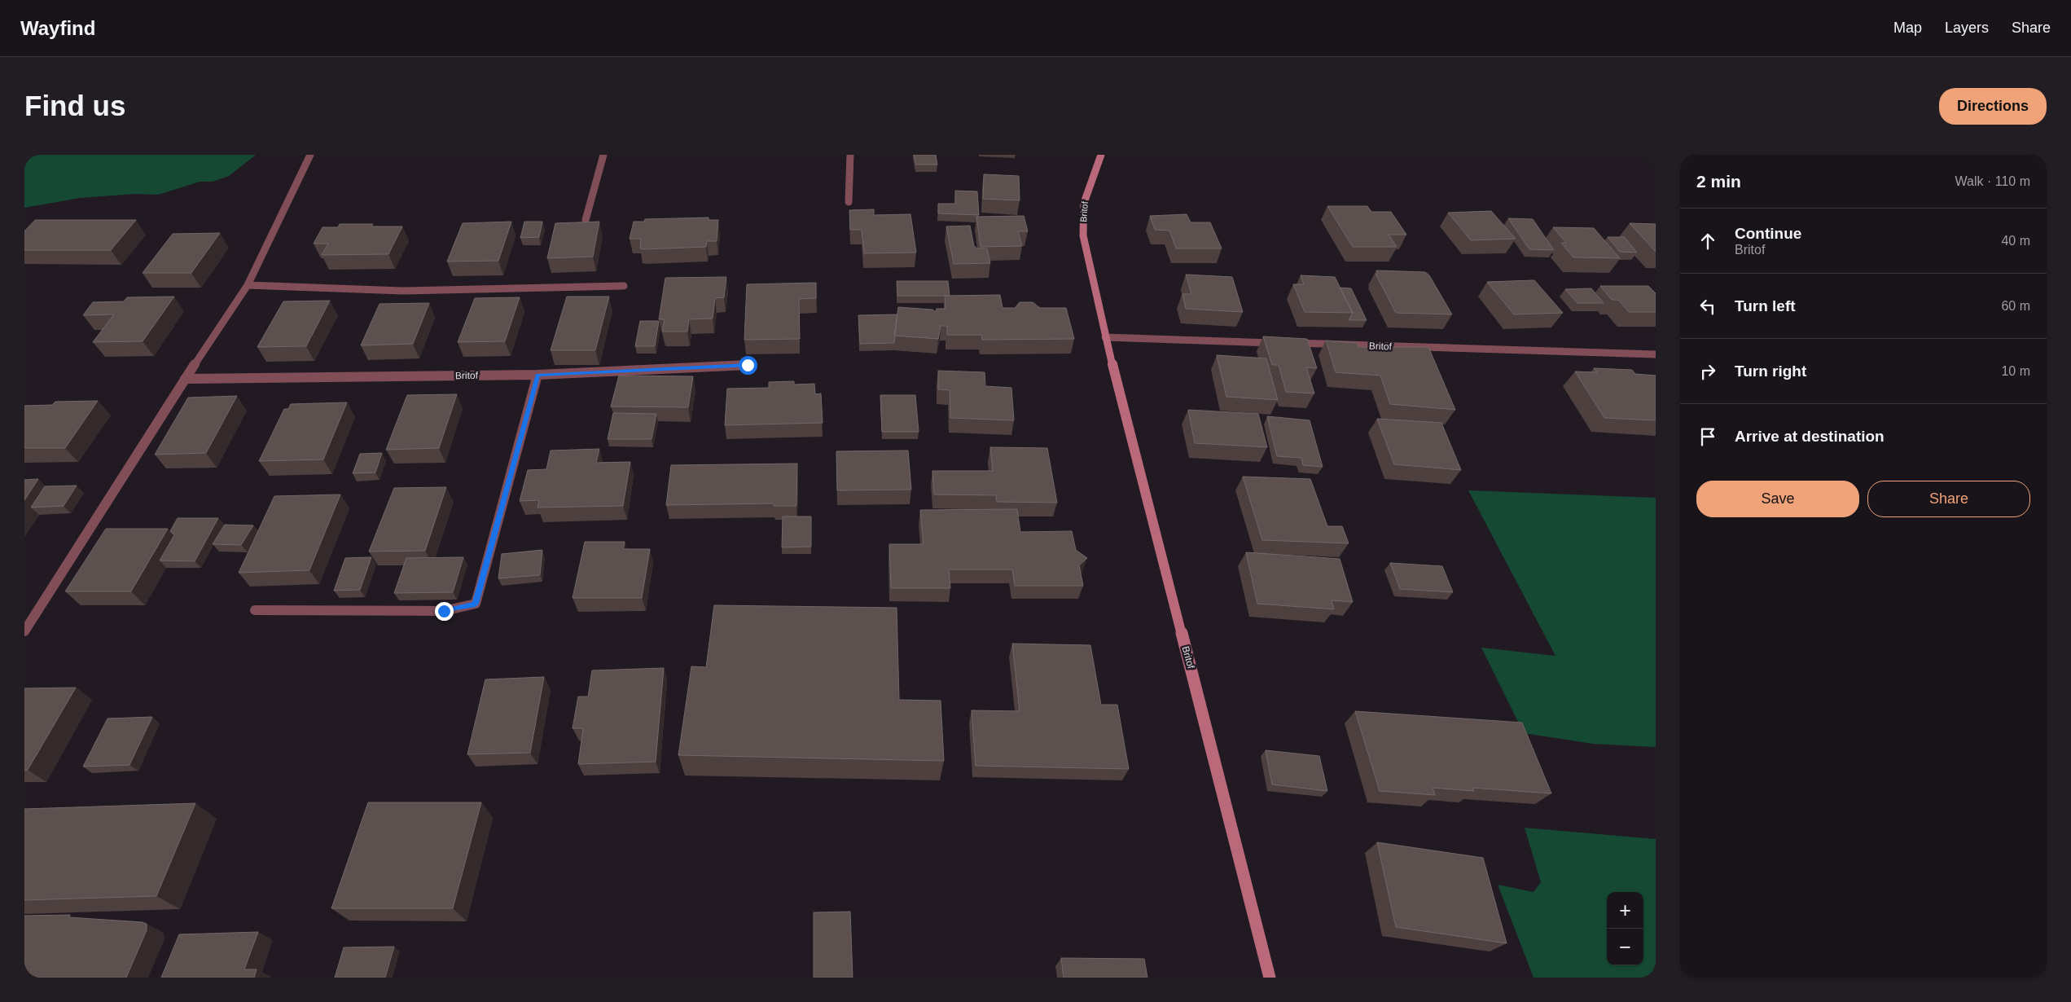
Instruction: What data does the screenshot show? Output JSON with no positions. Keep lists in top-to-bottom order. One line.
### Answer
{"streets":{"street":["Britof"]},"page":{"header":"Wayfind","nav":["Map","Layers","Share"],"buttons":["Directions",["Save","Share"]],"title":"Find us","heading":["2 min","Walk · 110 m"],"list":[["Continue","Britof","40 m"],["Turn left","60 m"],["Turn right","10 m"],"Arrive at destination"],"map_buttons":["+","−"]}}
